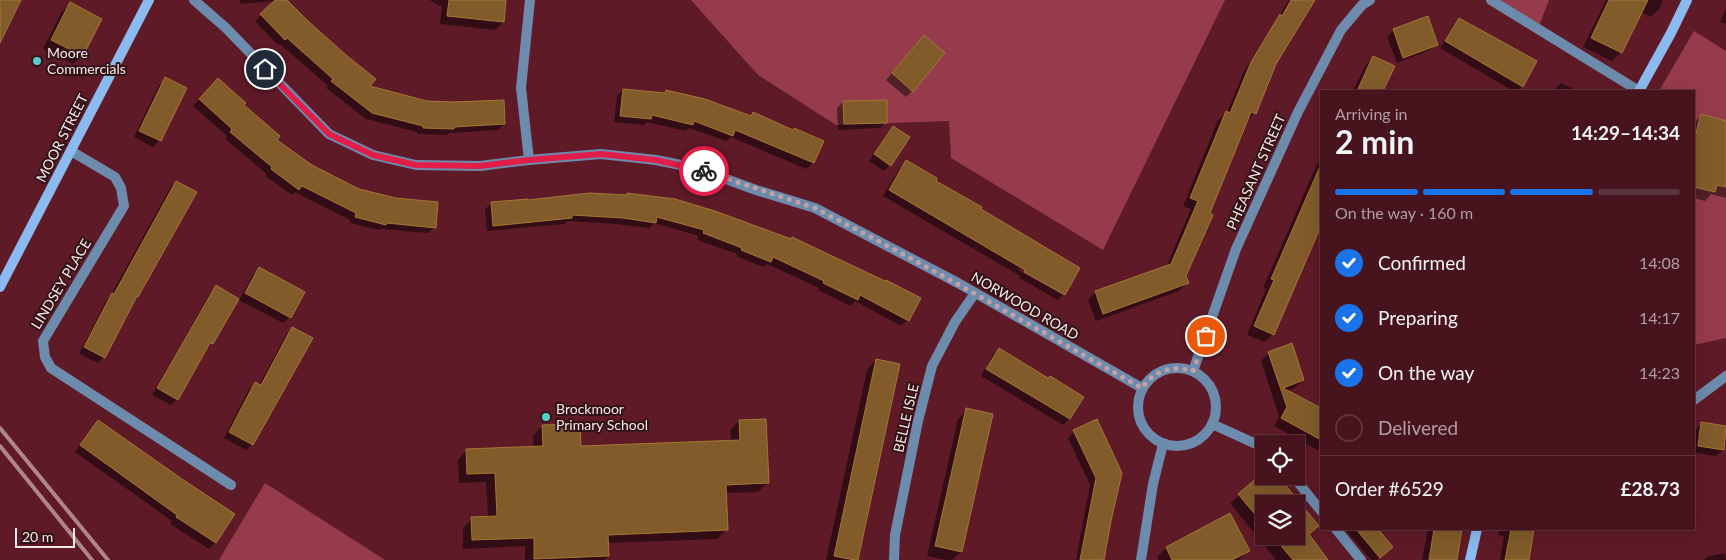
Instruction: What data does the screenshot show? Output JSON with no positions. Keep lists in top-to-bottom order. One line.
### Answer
{"streets":{"street":["MOOR STREET","PHEASANT STREET","LINDSEY PLACE","NORWOOD ROAD","BELLE ISLE"]},"crossings":[["MOOR STREET","LINDSEY PLACE"],["PHEASANT STREET","NORWOOD ROAD"],["NORWOOD ROAD","BELLE ISLE"]],"places":["Moore Commercials","Brockmoor Primary School"],"scale_bar":"20 m","page":{"heading":["2 min","Arriving in","14:29–14:34"],"panel":["Order #6529","£28.73"],"bar":"On the way · 160 m","list":[["Confirmed","14:08"],["Preparing","14:17"],["On the way","14:23"],"Delivered"],"scale":"20 m"}}
